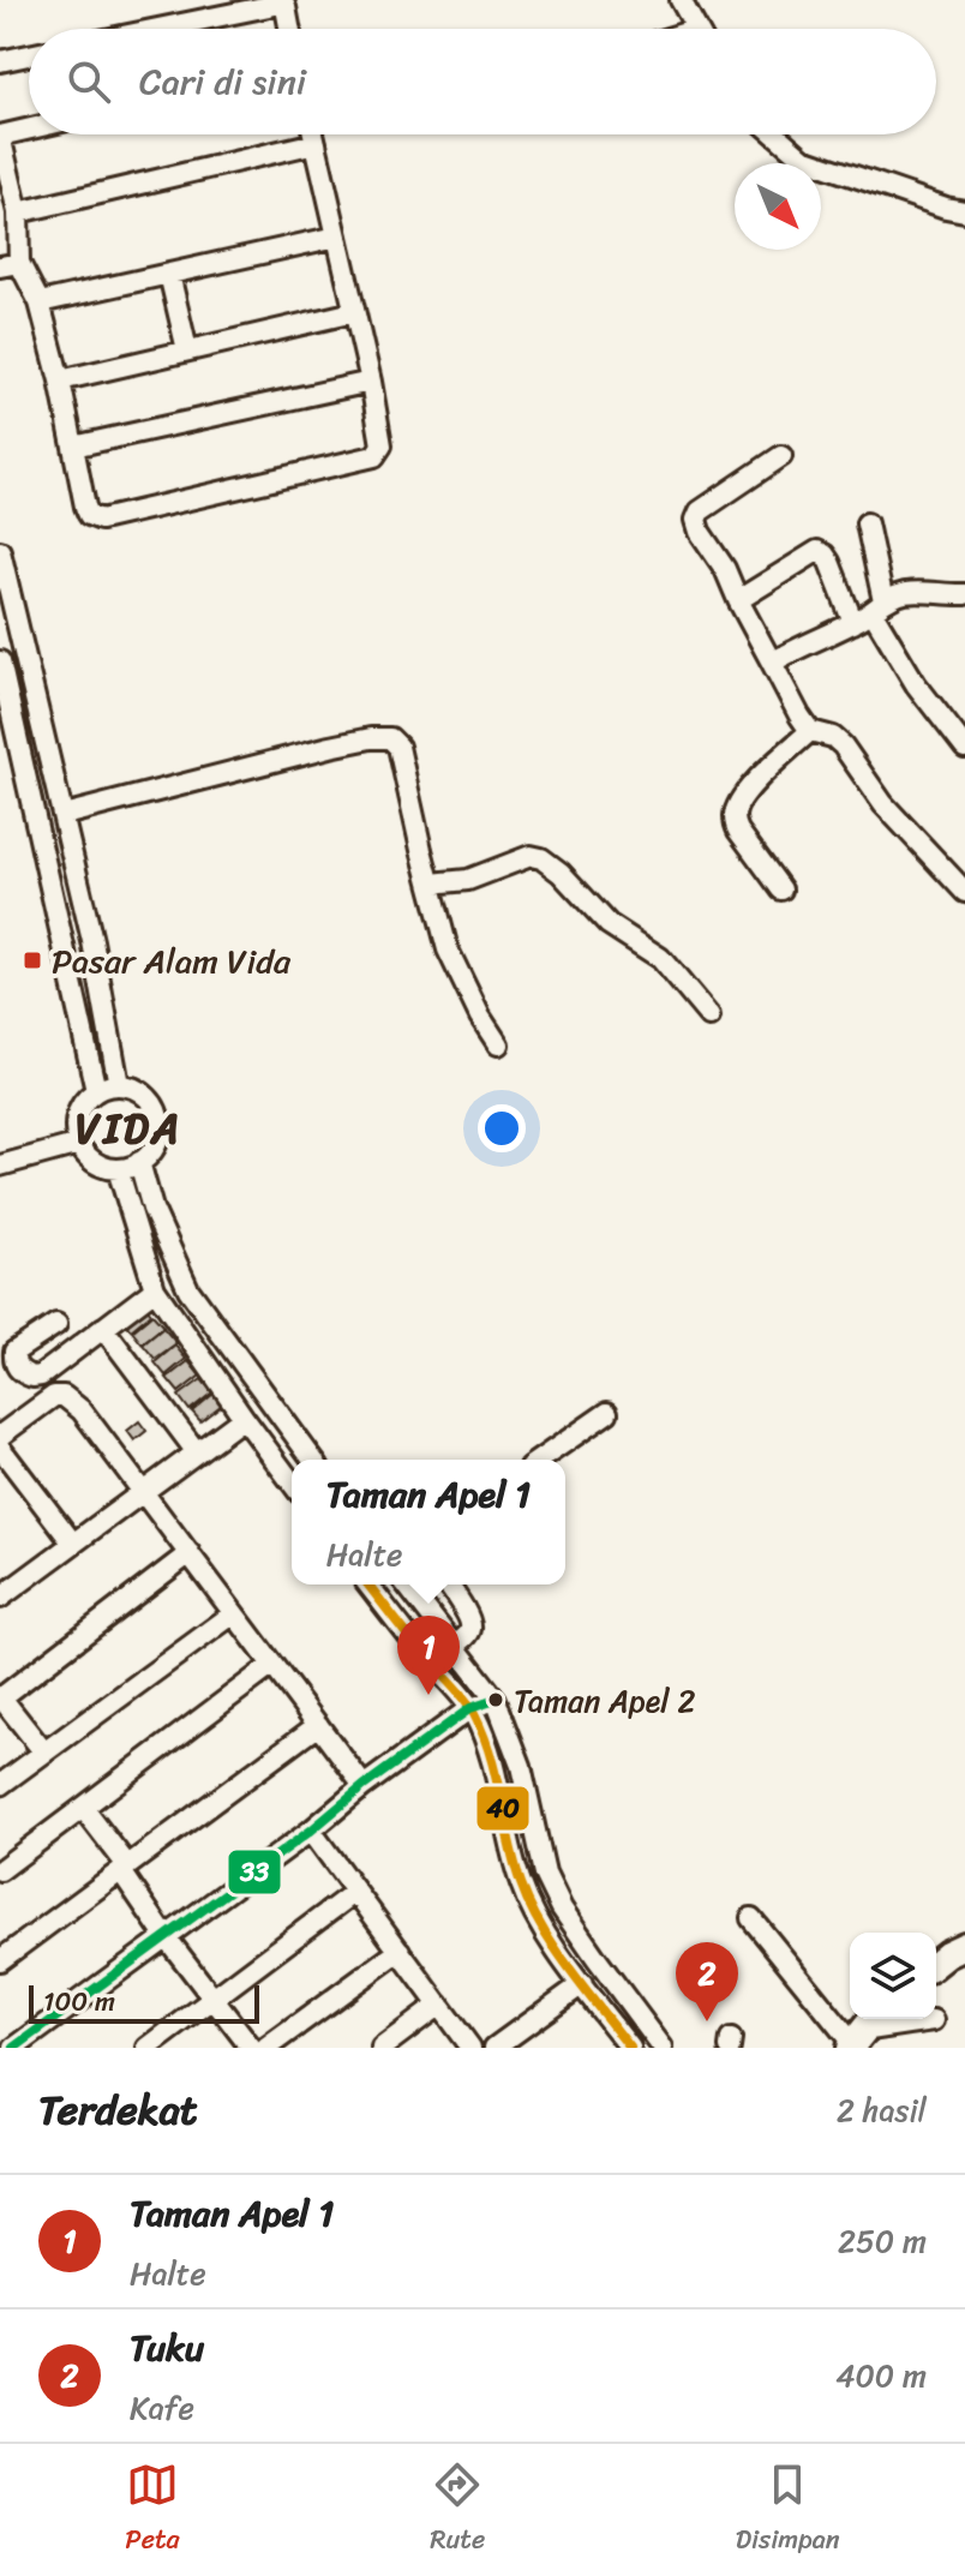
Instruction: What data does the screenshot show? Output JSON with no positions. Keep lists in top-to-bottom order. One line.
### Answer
{"districts":["VIDA"],"places":{"transit":["Pasar Alam Vida"],"other":["Taman Apel 2"]},"lines":["transit line 40","transit line 33"],"scale_bar":"100 m","north":"bottom right","page":{"search":"Cari di sini","popup":["Taman Apel 1","Halte"],"pins":["1","2"],"scale":"100 m","heading":["Terdekat","2 hasil"],"list":[{"mark":"1","name":"Taman Apel 1","note":"Halte","value":"250 m"},{"mark":"2","name":"Tuku","note":"Kafe","value":"400 m"}],"nav":["Peta","Rute","Disimpan"]}}
